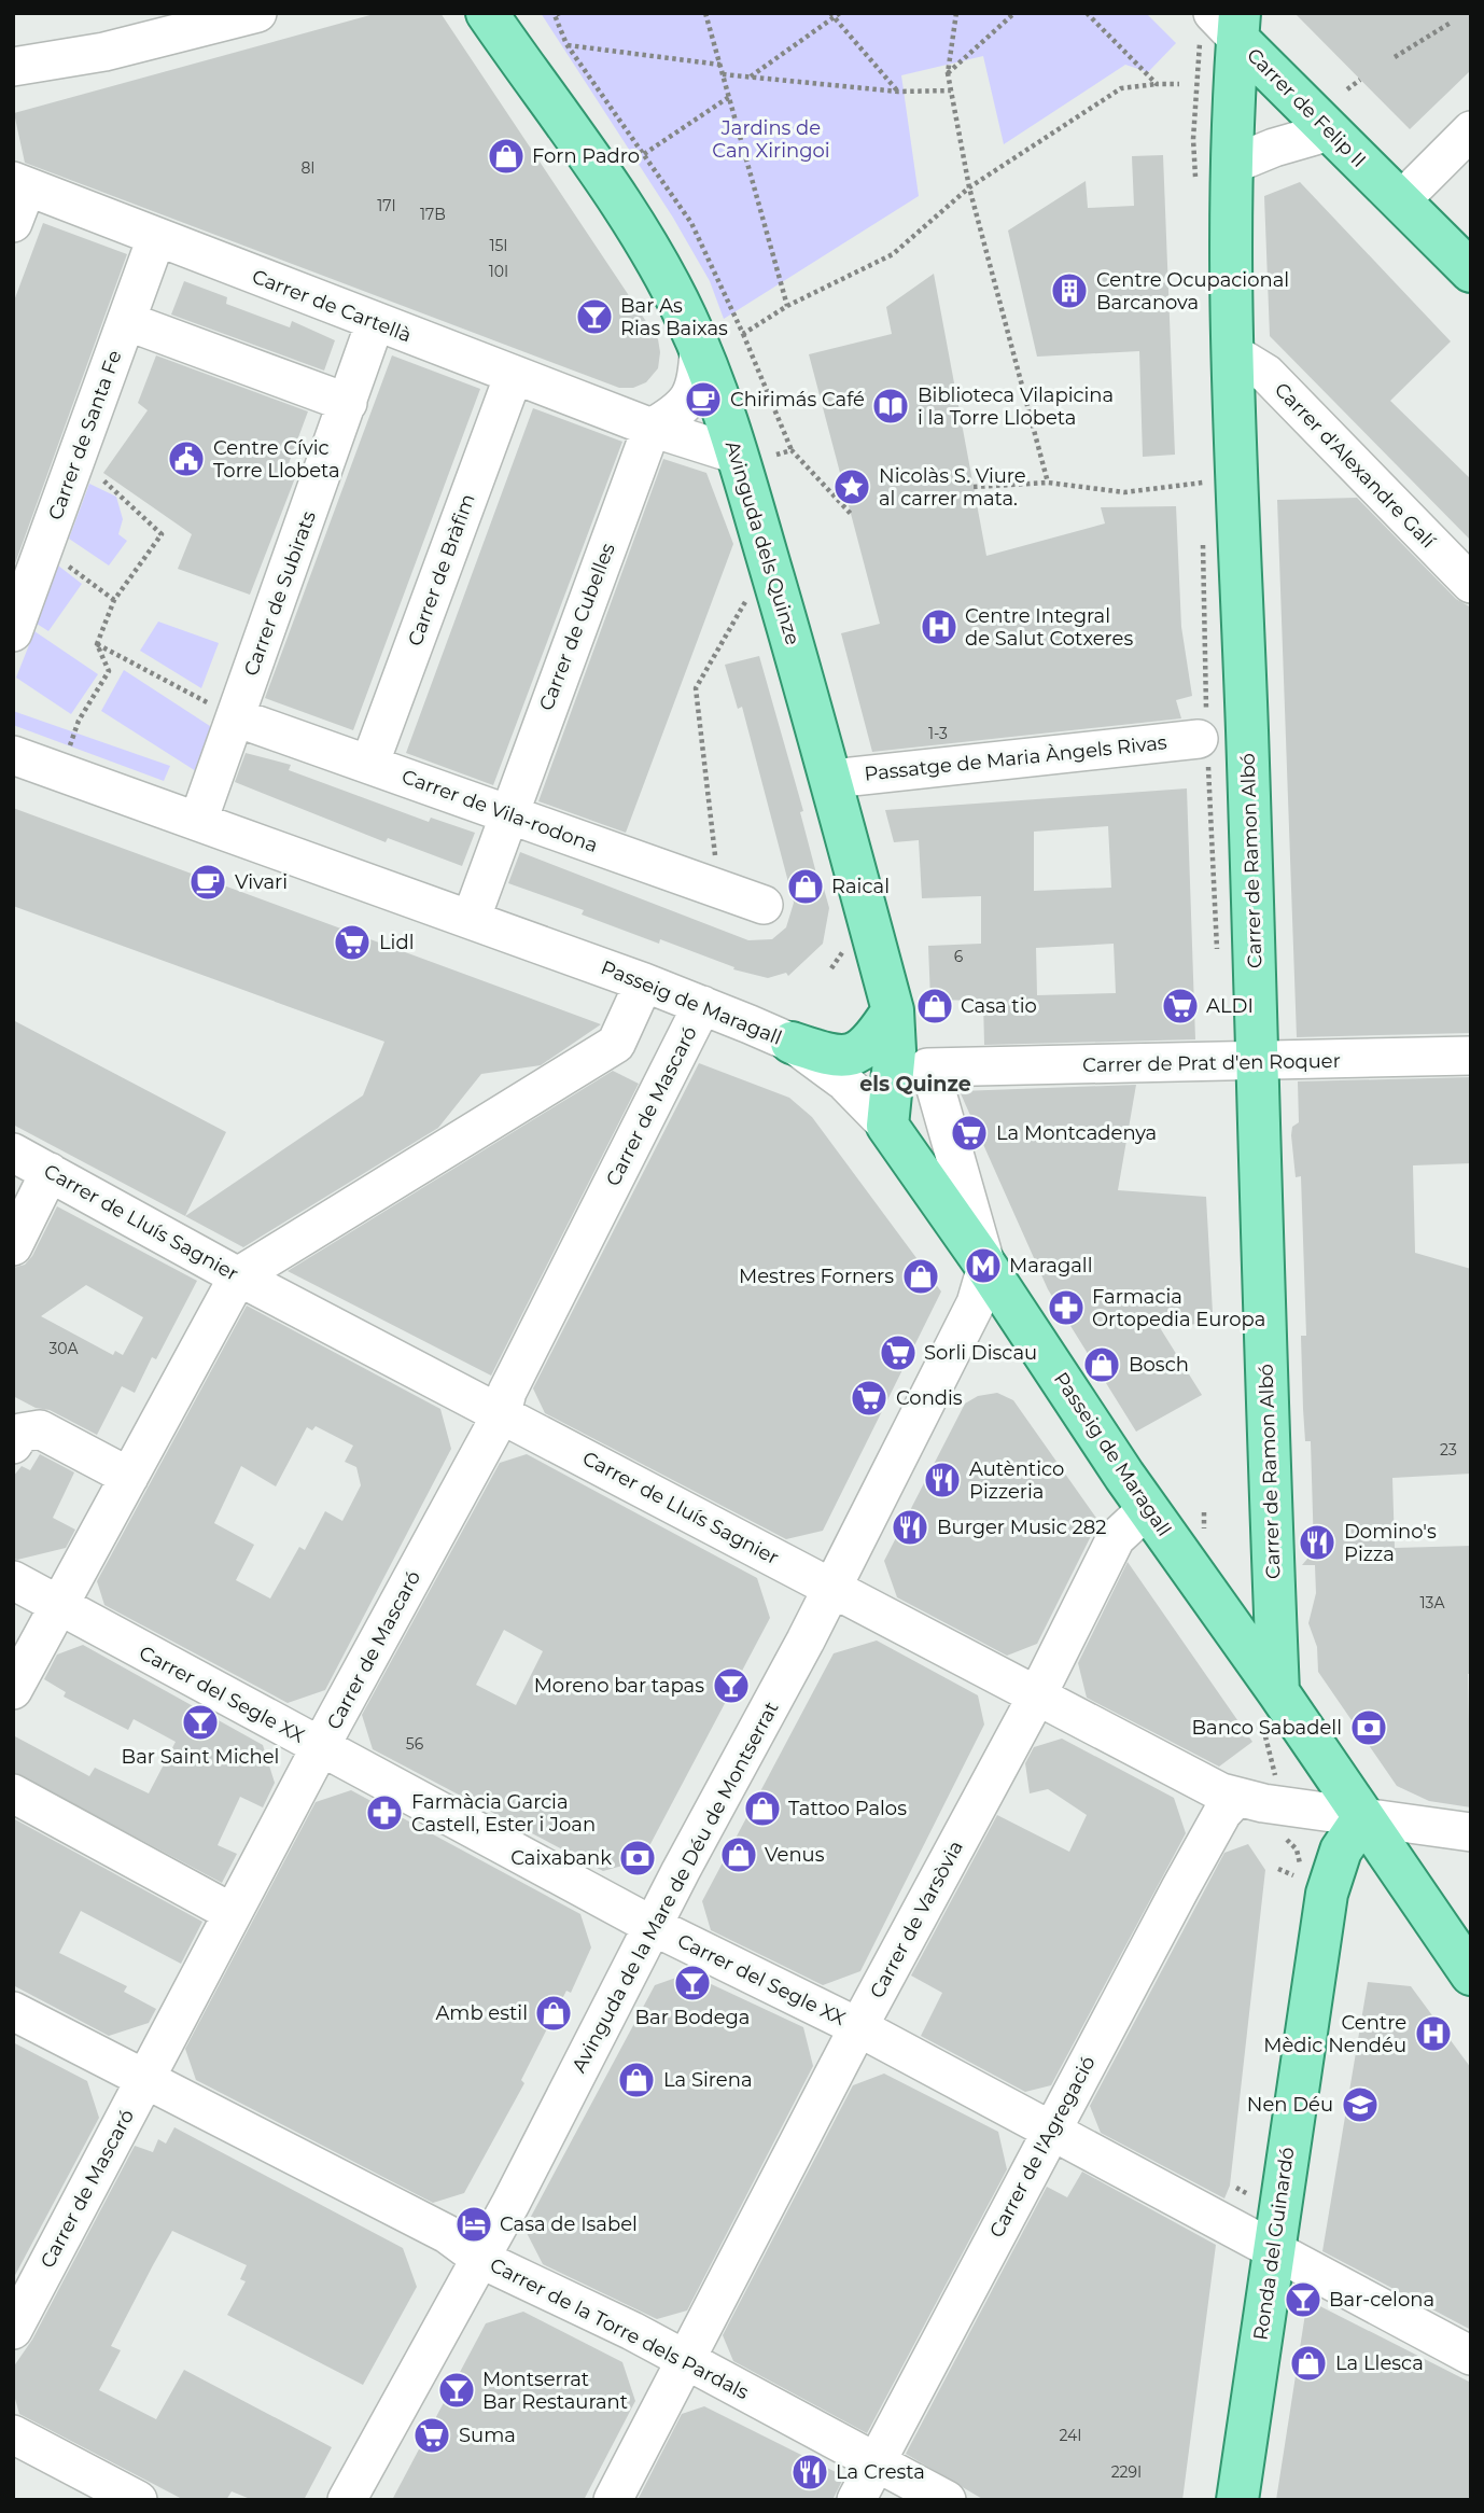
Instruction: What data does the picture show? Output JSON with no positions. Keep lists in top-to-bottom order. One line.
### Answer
{"streets":{"main road":["Carrer de Felip II","Avinguda dels Quinze","Carrer de Ramon Albó","Passeig de Maragall","Ronda del Guinardó"],"street":["Carrer de Cartellà","Carrer de Santa Fe","Carrer d'Alexandre Galí","Carrer de Bràfim","Carrer de Subirats","Carrer de Cubelles","Passatge de Maria Àngels Rivas","Carrer de Vila-rodona","Carrer de Prat d'en Roquer","Carrer de Mascaró","Carrer de Lluís Sagnier","Carrer del Segle XX","Avinguda de la Mare de Déu de Montserrat","Carrer de Varsòvia","Carrer de l'Agregació","Carrer de la Torre dels Pardals"]},"crossings":[["Carrer de Felip II","Carrer de Ramon Albó"],["Carrer de Cartellà","Carrer de Santa Fe"],["Carrer de Cartellà","Avinguda dels Quinze"],["Carrer de Cartellà","Carrer de Bràfim"],["Carrer de Cartellà","Carrer de Subirats"],["Carrer de Cartellà","Carrer de Cubelles"],["Carrer d'Alexandre Galí","Carrer de Ramon Albó"],["Avinguda dels Quinze","Passatge de Maria Àngels Rivas"],["Avinguda dels Quinze","Passeig de Maragall"],["Avinguda dels Quinze","Carrer de Prat d'en Roquer"],["Carrer de Bràfim","Carrer de Vila-rodona"],["Carrer de Subirats","Carrer de Vila-rodona"],["Carrer de Subirats","Passeig de Maragall"],["Carrer de Cubelles","Carrer de Vila-rodona"],["Carrer de Cubelles","Passeig de Maragall"],["Carrer de Ramon Albó","Passeig de Maragall"],["Carrer de Ramon Albó","Carrer de Prat d'en Roquer"],["Passeig de Maragall","Carrer de Mascaró"],["Passeig de Maragall","Carrer de Lluís Sagnier"],["Passeig de Maragall","Avinguda de la Mare de Déu de Montserrat"],["Passeig de Maragall","Carrer de Varsòvia"],["Passeig de Maragall","Ronda del Guinardó"],["Carrer de Mascaró","Carrer de Lluís Sagnier"],["Carrer de Mascaró","Carrer del Segle XX"],["Carrer de Mascaró","Carrer de la Torre dels Pardals"],["Carrer de Lluís Sagnier","Avinguda de la Mare de Déu de Montserrat"],["Carrer de Lluís Sagnier","Carrer de Varsòvia"],["Carrer de Lluís Sagnier","Carrer de l'Agregació"],["Carrer de Lluís Sagnier","Ronda del Guinardó"],["Carrer del Segle XX","Avinguda de la Mare de Déu de Montserrat"],["Carrer del Segle XX","Carrer de Varsòvia"],["Carrer del Segle XX","Carrer de l'Agregació"],["Carrer del Segle XX","Ronda del Guinardó"],["Avinguda de la Mare de Déu de Montserrat","Carrer de la Torre dels Pardals"],["Carrer de Varsòvia","Carrer de la Torre dels Pardals"],["Carrer de l'Agregació","Carrer de la Torre dels Pardals"]],"districts":["els Quinze"],"parks":["Jardins de Can Xiringoi"],"places":{"shop":["Forn Padro","Raical","Casa tio","Mestres Forners","Bosch","Tattoo Palos","Venus","Amb estil","La Sirena","La Llesca"],"building":["Centre Ocupacional Barcanova"],"bar":["Bar As Rias Baixas","Moreno bar tapas","Bar Saint Michel","Bar Bodega","Bar-celona","Montserrat Bar Restaurant"],"cafe":["Chirimás Café","Vivari"],"library":["Biblioteca Vilapicina i la Torre Llobeta"],"public building":["Centre Cívic Torre Llobeta"],"place":["Nicolàs S. Viure al carrer mata."],"hospital":["Centre Integral de Salut Cotxeres","Centre Mèdic Nendéu"],"supermarket":["Lidl","ALDI","La Montcadenya","Sorli Discau","Condis","Suma"],"metro station":["Maragall"],"pharmacy":["Farmacia Ortopedia Europa","Farmàcia Garcia Castell, Ester i Joan"],"restaurant":["Autèntico Pizzeria","Burger Music 282","Domino's Pizza","La Cresta"],"bank":["Banco Sabadell","Caixabank"],"school or university":["Nen Déu"],"hotel":["Casa de Isabel"]},"house_numbers":["8I","17I","17B","15I","10I","1-3","6","30A","23","13A","56","24I","229I"]}
